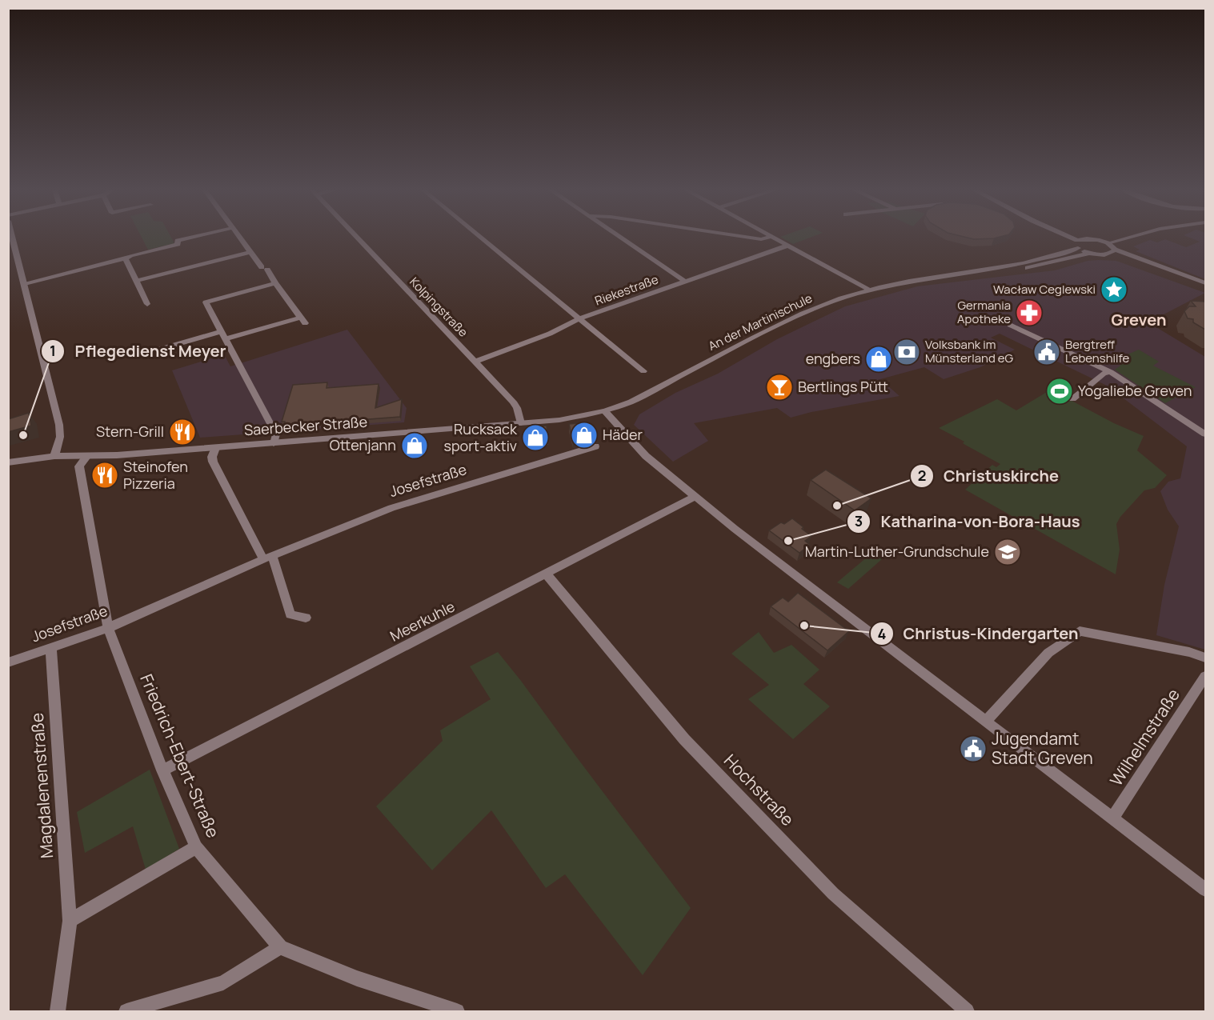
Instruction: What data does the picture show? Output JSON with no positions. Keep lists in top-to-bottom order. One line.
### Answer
{"streets":{"street":["Riekestraße","Kolpingstraße","An der Martinischule","Saerbecker Straße","Josefstraße","Meerkuhle","Wilhelmstraße","Friedrich-Ebert-Straße","Magdalenenstraße","Hochstraße"]},"crossings":[["Riekestraße","Kolpingstraße"],["Kolpingstraße","Saerbecker Straße"],["An der Martinischule","Saerbecker Straße"],["Saerbecker Straße","Friedrich-Ebert-Straße"],["Josefstraße","Friedrich-Ebert-Straße"],["Josefstraße","Magdalenenstraße"],["Meerkuhle","Friedrich-Ebert-Straße"],["Meerkuhle","Hochstraße"]],"districts":["Greven"],"places":{"place":["Wacław Ceglewski"],"pharmacy":["Germania Apotheke"],"bank":["Volksbank im Münsterland eG"],"public building":["Bergtreff Lebenshilfe","Jugendamt Stadt Greven"],"shop":["engbers","Häder","Rucksack sport-aktiv","Ottenjann"],"bar":["Bertlings Pütt"],"sports":["Yogaliebe Greven"],"restaurant":["Stern-Grill","Steinofen Pizzeria"],"other":["Pflegedienst Meyer","Christuskirche","Katharina-von-Bora-Haus","Christus-Kindergarten"],"school or university":["Martin-Luther-Grundschule"]}}
